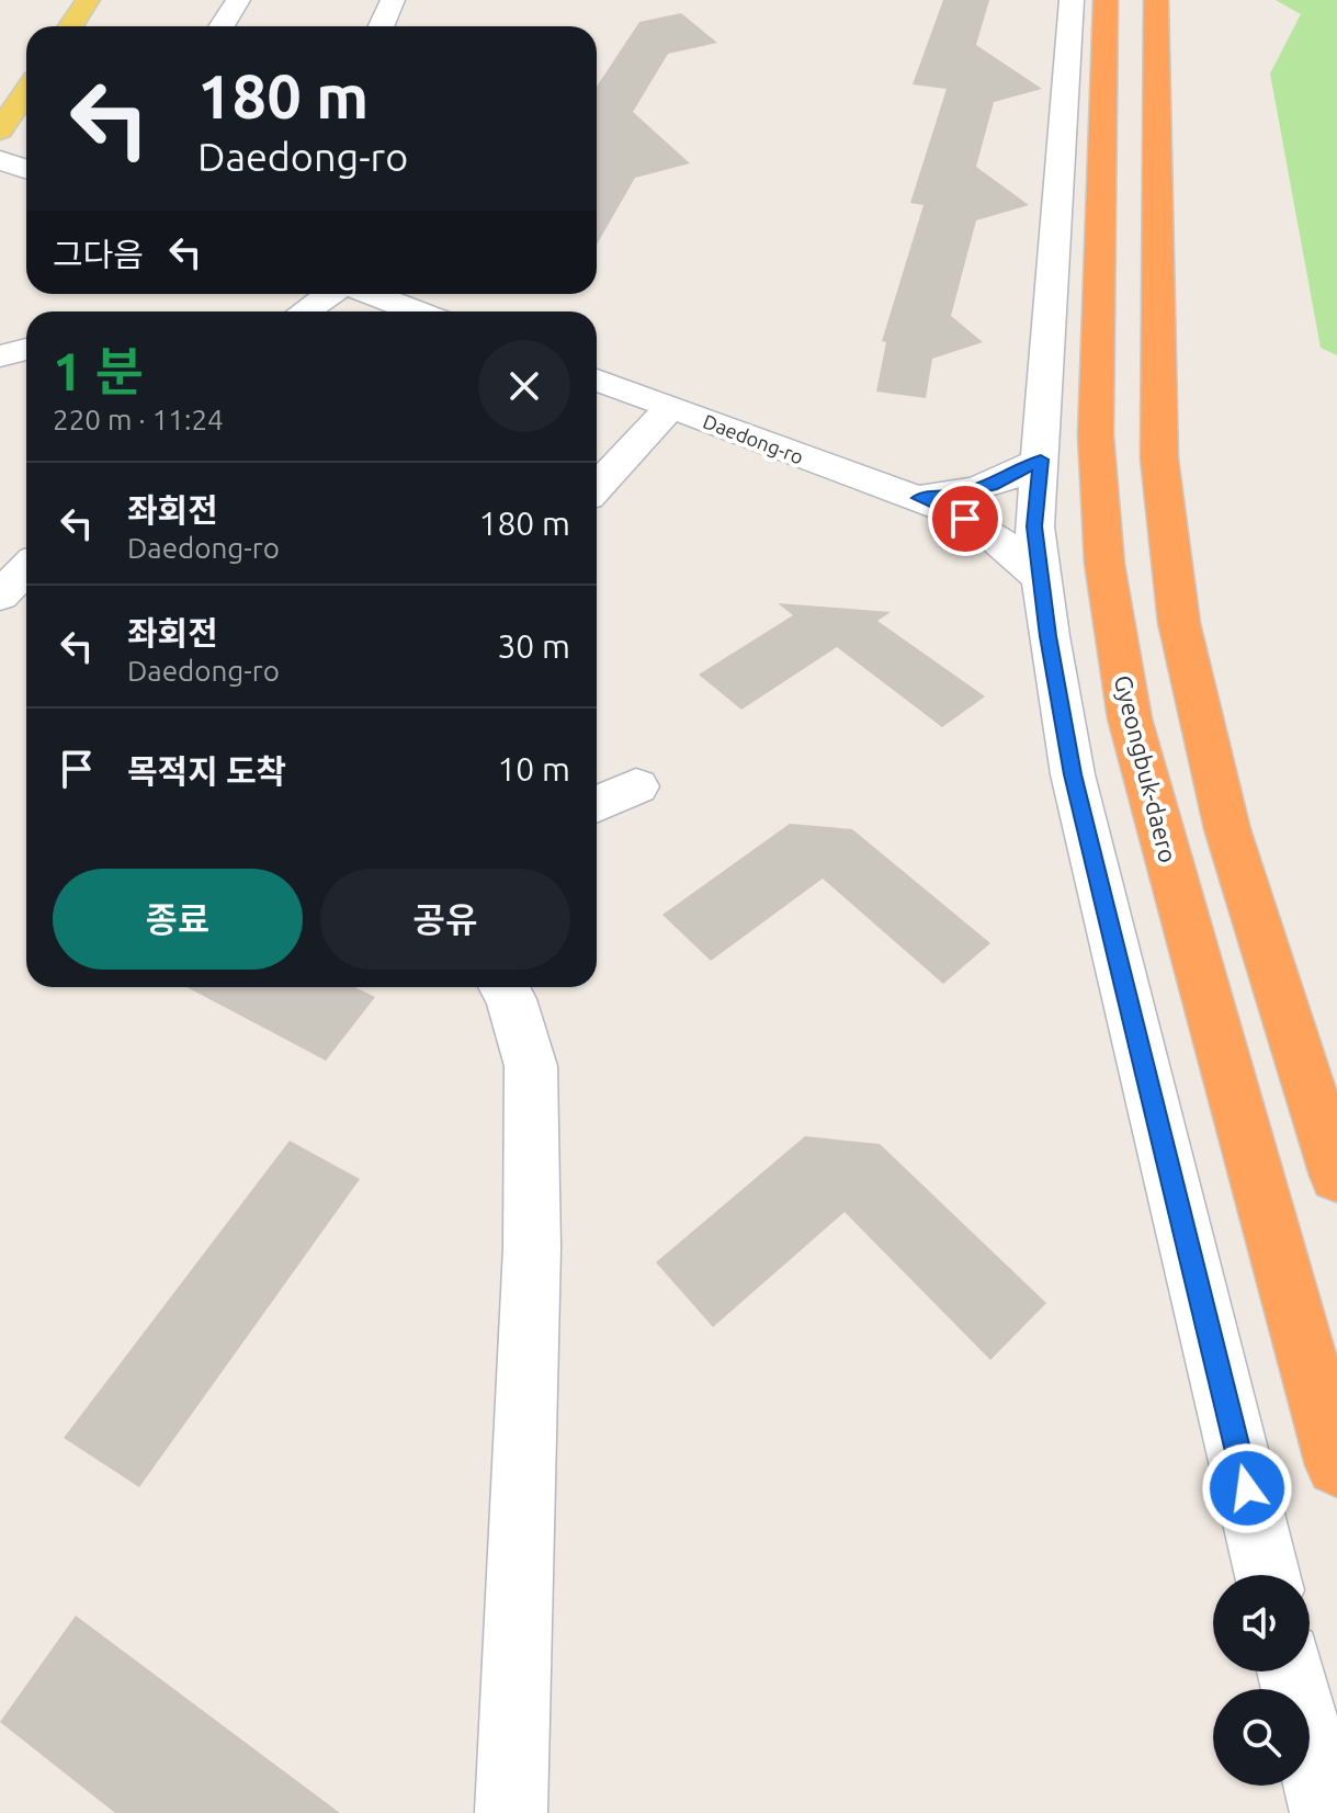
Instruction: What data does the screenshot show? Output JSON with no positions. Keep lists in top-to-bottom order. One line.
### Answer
{"streets":{"highway":["Gyeongbuk-daero"],"street":["Daedong-ro"]},"page":{"turn":["180 m","Daedong-ro"],"then":"그다음","heading":["1 분","220 m · 11:24"],"list":[{"name":"좌회전","note":"Daedong-ro","value":"180 m"},{"name":"좌회전","note":"Daedong-ro","value":"30 m"},{"name":"목적지 도착","value":"10 m"}],"buttons":["종료","공유"]}}
